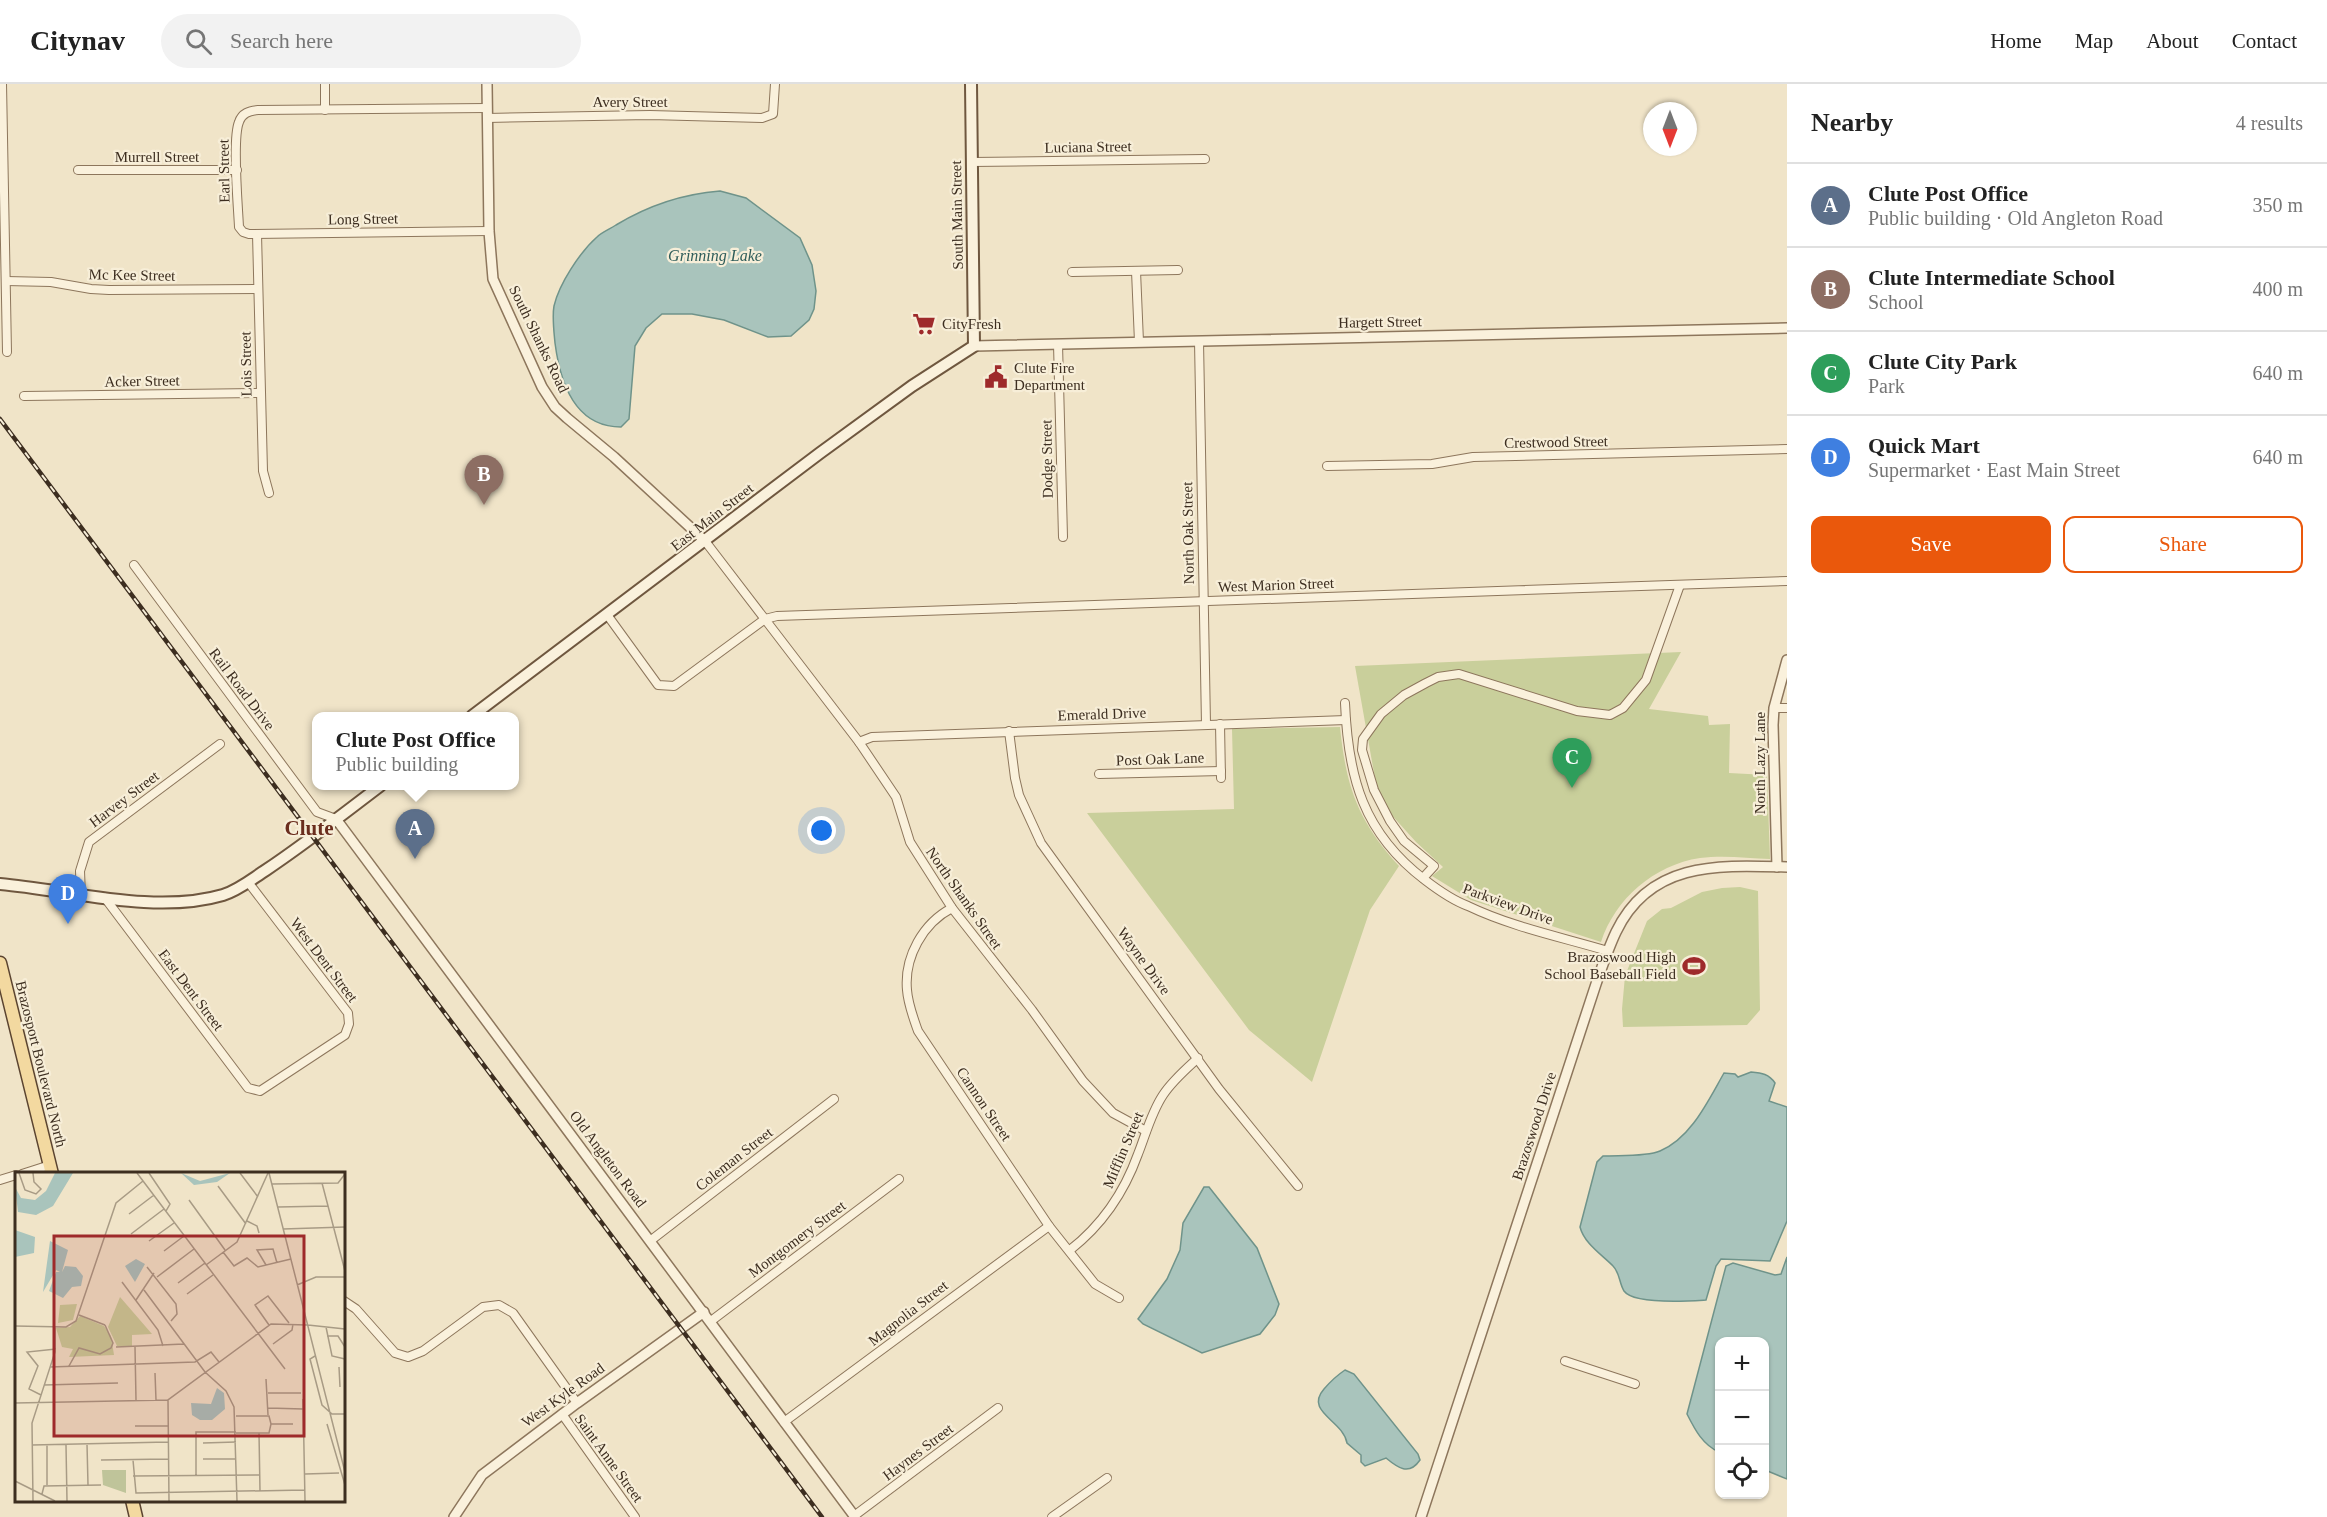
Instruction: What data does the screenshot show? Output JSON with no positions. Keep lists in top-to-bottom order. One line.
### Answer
{"streets":{"main road":["South Main Street","East Main Street","Brazosport Boulevard North"],"street":["Avery Street","Luciana Street","Murrell Street","Earl Street","Long Street","Mc Kee Street","Hargett Street","South Shanks Road","Lois Street","Acker Street","Crestwood Street","Dodge Street","North Oak Street","West Marion Street","Rail Road Drive","Emerald Drive","Post Oak Lane","North Lazy Lane","Harvey Street","North Shanks Street","Parkview Drive","West Dent Street","Wayne Drive","East Dent Street","Cannon Street","Brazoswood Drive","Mifflin Street","Old Angleton Road","Coleman Street","Montgomery Street","Magnolia Street","West Kyle Road","Haynes Street","Saint Anne Street"]},"crossings":[["Avery Street","Earl Street"],["Avery Street","South Shanks Road"],["Luciana Street","South Main Street"],["Murrell Street","Earl Street"],["Earl Street","Long Street"],["South Main Street","Hargett Street"],["South Main Street","East Main Street"],["Long Street","South Shanks Road"],["Long Street","Lois Street"],["Mc Kee Street","Lois Street"],["Hargett Street","Dodge Street"],["Hargett Street","East Main Street"],["Hargett Street","North Oak Street"],["South Shanks Road","East Main Street"],["South Shanks Road","North Shanks Street"],["Lois Street","Acker Street"],["East Main Street","North Shanks Street"],["North Oak Street","West Marion Street"],["North Oak Street","Emerald Drive"],["West Marion Street","North Shanks Street"],["Rail Road Drive","Old Angleton Road"],["Emerald Drive","Post Oak Lane"],["Emerald Drive","North Shanks Street"],["Emerald Drive","Parkview Drive"],["Emerald Drive","Wayne Drive"],["North Lazy Lane","Brazoswood Drive"],["North Shanks Street","Cannon Street"],["North Shanks Street","Mifflin Street"],["Parkview Drive","Brazoswood Drive"],["West Dent Street","East Dent Street"],["Wayne Drive","Mifflin Street"],["Cannon Street","Mifflin Street"],["Cannon Street","Magnolia Street"],["Old Angleton Road","Coleman Street"],["Old Angleton Road","Montgomery Street"],["Old Angleton Road","Magnolia Street"],["Old Angleton Road","West Kyle Road"],["Old Angleton Road","Haynes Street"],["West Kyle Road","Saint Anne Street"]],"districts":["Clute"],"water":["Grinning Lake"],"places":{"supermarket":["CityFresh"],"public building":["Clute Fire Department"],"sports":["Brazoswood High School Baseball Field"]},"north":"bottom","page":{"header":"Citynav","search":"Search here","nav":["Home","Map","About","Contact"],"heading":["Nearby","4 results"],"list":[{"mark":"A","name":"Clute Post Office","note":"Public building · Old Angleton Road","value":"350 m"},{"mark":"B","name":"Clute Intermediate School","note":"School","value":"400 m"},{"mark":"C","name":"Clute City Park","note":"Park","value":"640 m"},{"mark":"D","name":"Quick Mart","note":"Supermarket · East Main Street","value":"640 m"}],"pins":["B","C","A","D"],"buttons":["Save","Share"],"popup":["Clute Post Office","Public building"],"map_buttons":["+","−"]}}
